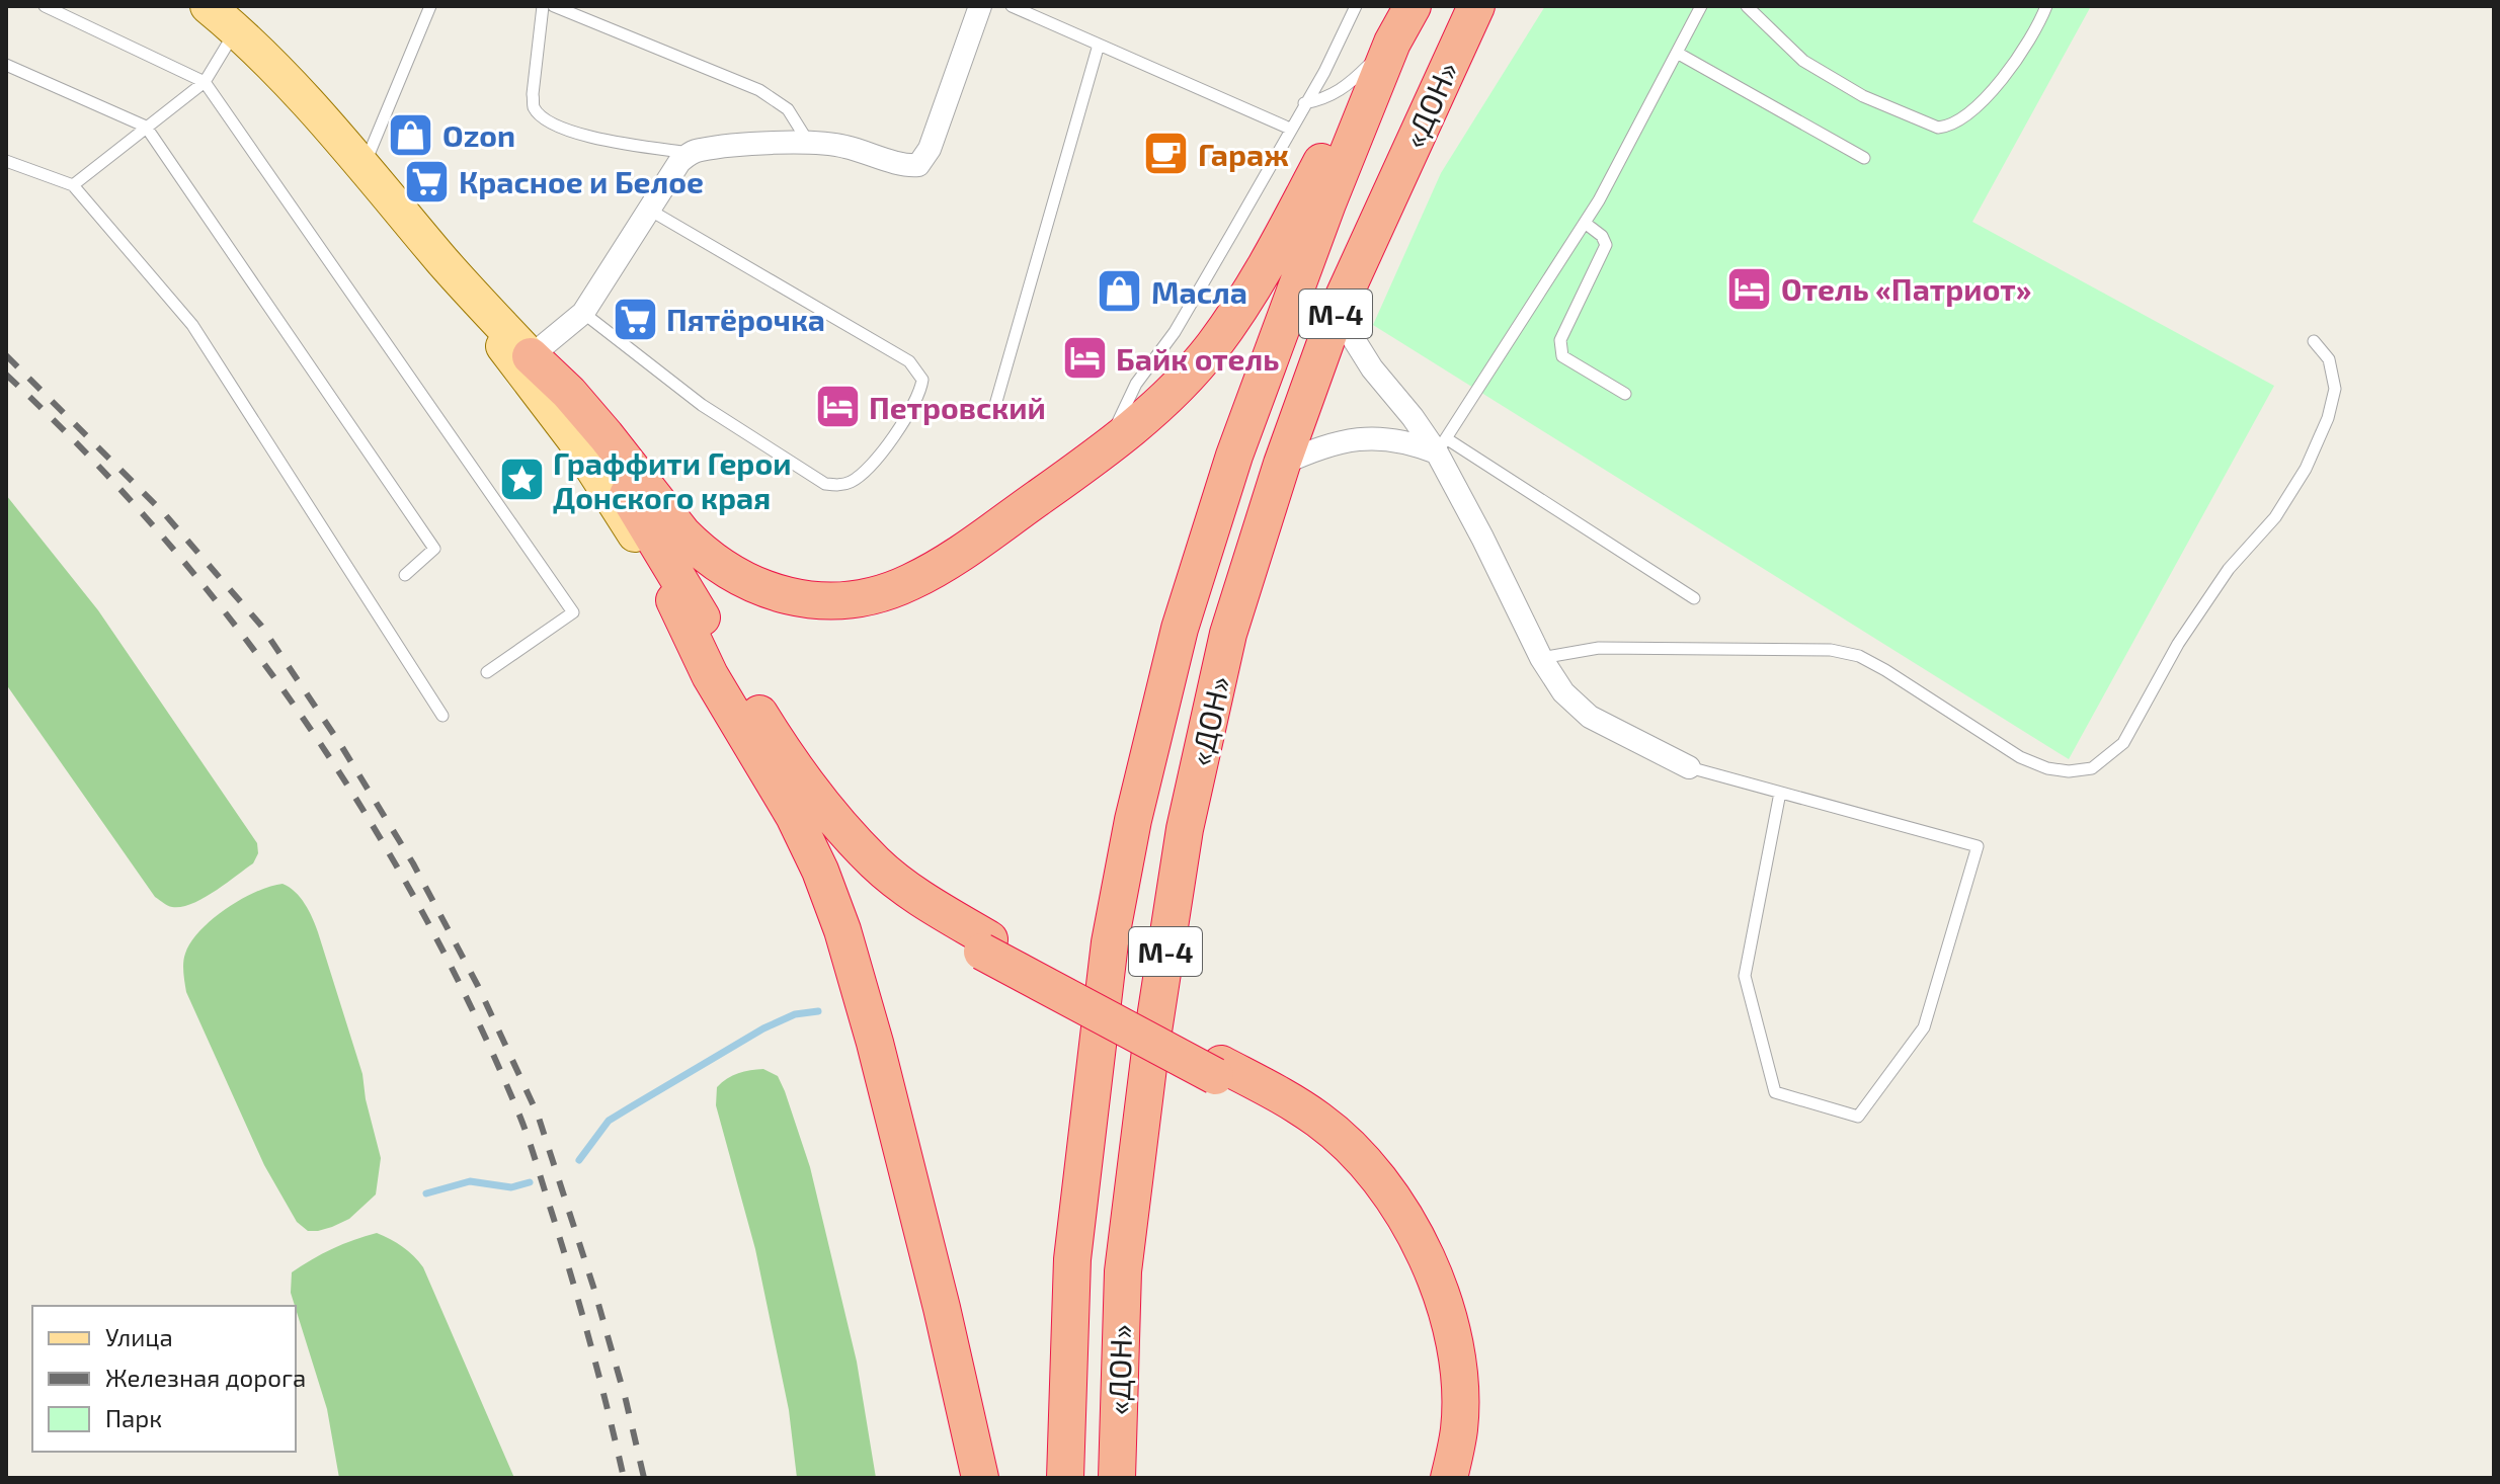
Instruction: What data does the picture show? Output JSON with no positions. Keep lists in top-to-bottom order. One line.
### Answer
{"streets":{"highway":["«ДОН»","М-4"]},"places":{"shop":["Ozon","Масла"],"cafe":["Гараж"],"supermarket":["Красное и Белое","Пятёрочка"],"hotel":["Отель «Патриот»","Байк отель","Петровский"],"place":["Граффити Герои Донского края"]},"legend":["Улица","Железная дорога","Парк"]}
